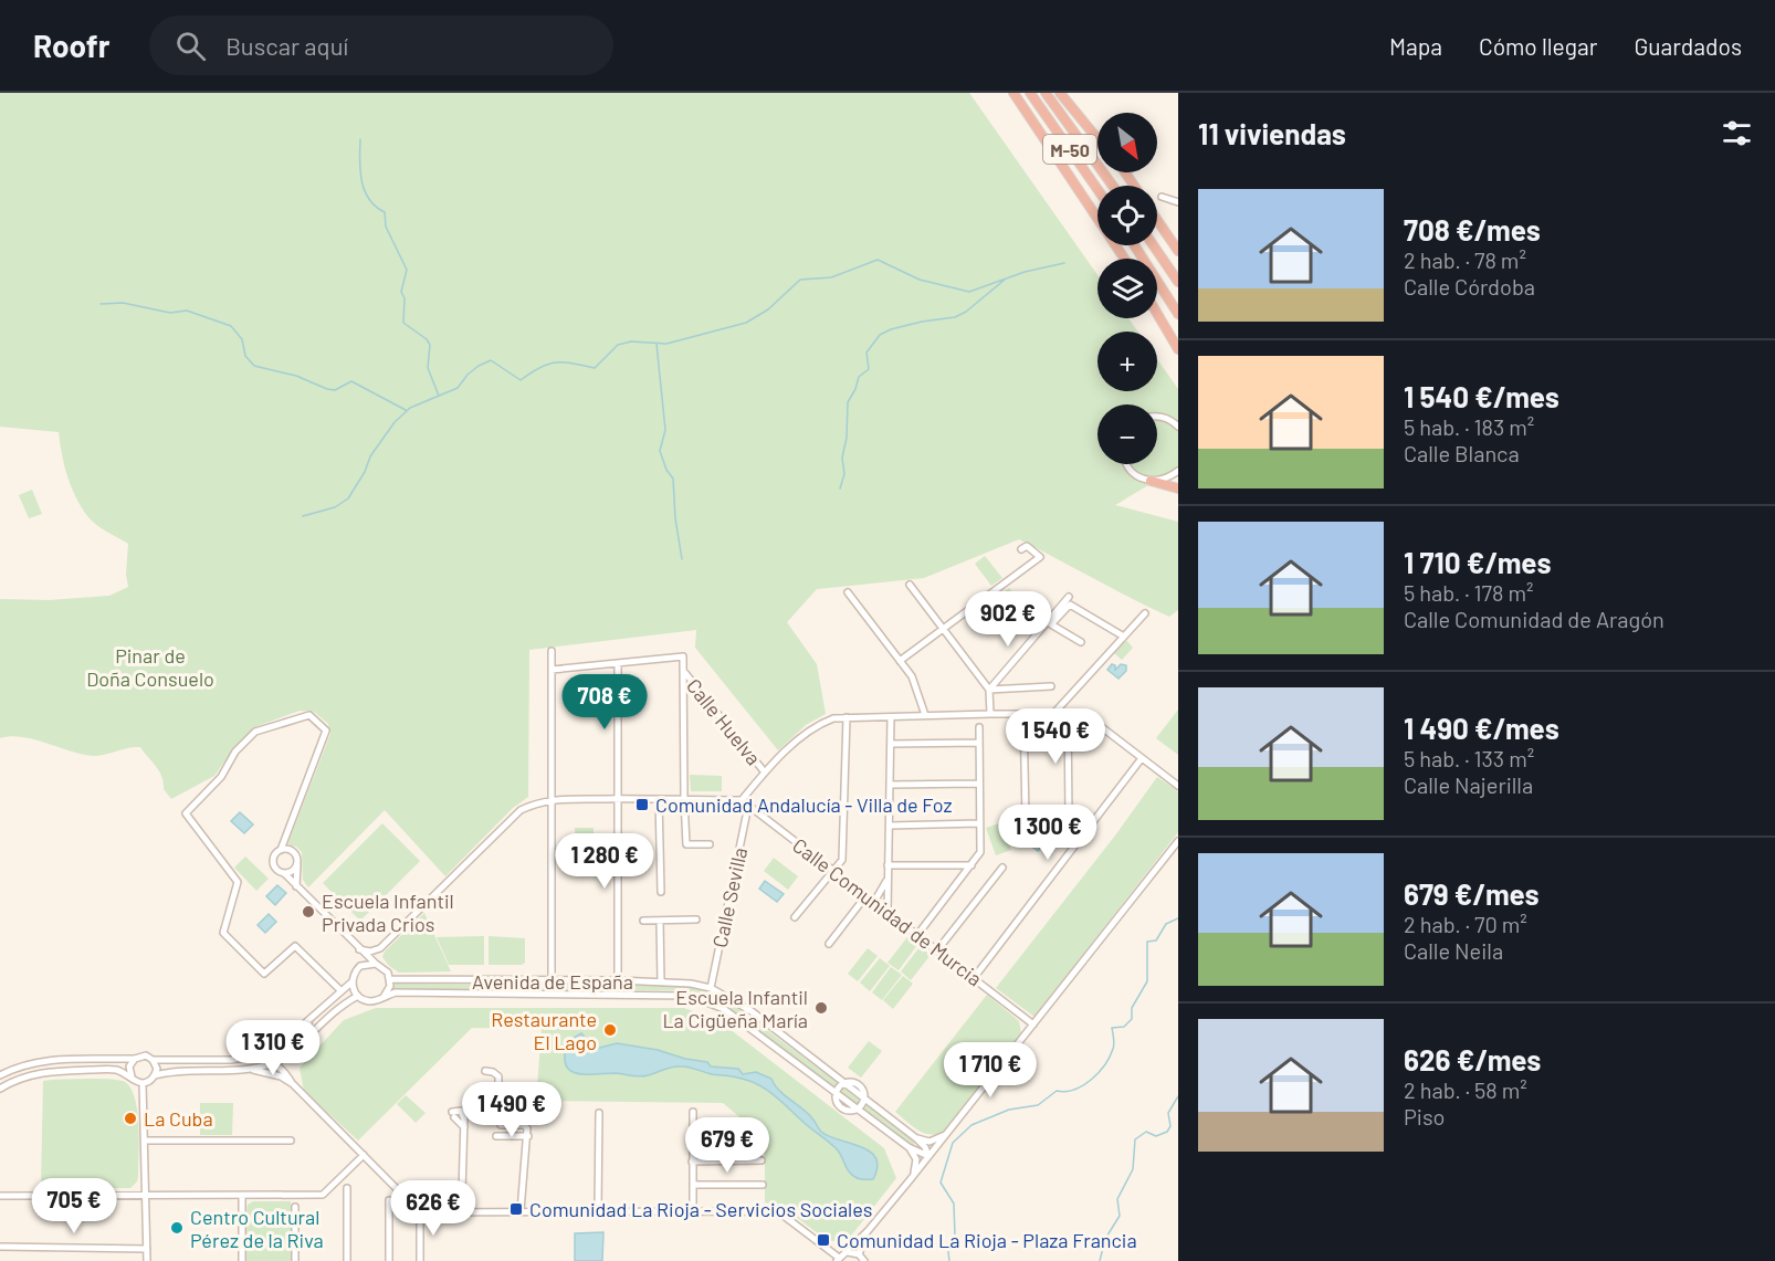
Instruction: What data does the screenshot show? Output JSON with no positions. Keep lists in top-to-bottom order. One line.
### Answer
{"streets":{"highway":["M-50"],"street":["Calle Huelva","Calle Sevilla","Calle Comunidad de Murcia","Avenida de España"]},"crossings":[["Calle Sevilla","Calle Comunidad de Murcia"],["Calle Sevilla","Avenida de España"]],"parks":["Pinar de Doña Consuelo"],"places":{"transit":["Comunidad Andalucía - Villa de Foz","Comunidad La Rioja - Servicios Sociales","Comunidad La Rioja - Plaza Francia"],"other":["Escuela Infantil Privada Crios","Escuela Infantil La Cigüeña María","Restaurante El Lago","La Cuba","Centro Cultural Pérez de la Riva"]},"north":"bottom right","page":{"header":"Roofr","search":"Buscar aquí","nav":["Mapa","Cómo llegar","Guardados"],"heading":"11 viviendas","map_buttons":["+","−"],"list":[{"name":"708 €/mes","note":"2 hab. · 78 m² · Calle Córdoba"},{"name":"1 540 €/mes","note":"5 hab. · 183 m² · Calle Blanca"},{"name":"1 710 €/mes","note":"5 hab. · 178 m² · Calle Comunidad de Aragón"},{"name":"1 490 €/mes","note":"5 hab. · 133 m² · Calle Najerilla"},{"name":"679 €/mes","note":"2 hab. · 70 m² · Calle Neila"},{"name":"626 €/mes","note":"2 hab. · 58 m² · Piso"}],"price":["902 €","708 €","1 540 €","1 300 €","1 280 €","1 310 €","1 710 €","1 490 €","679 €","705 €","626 €"]}}
